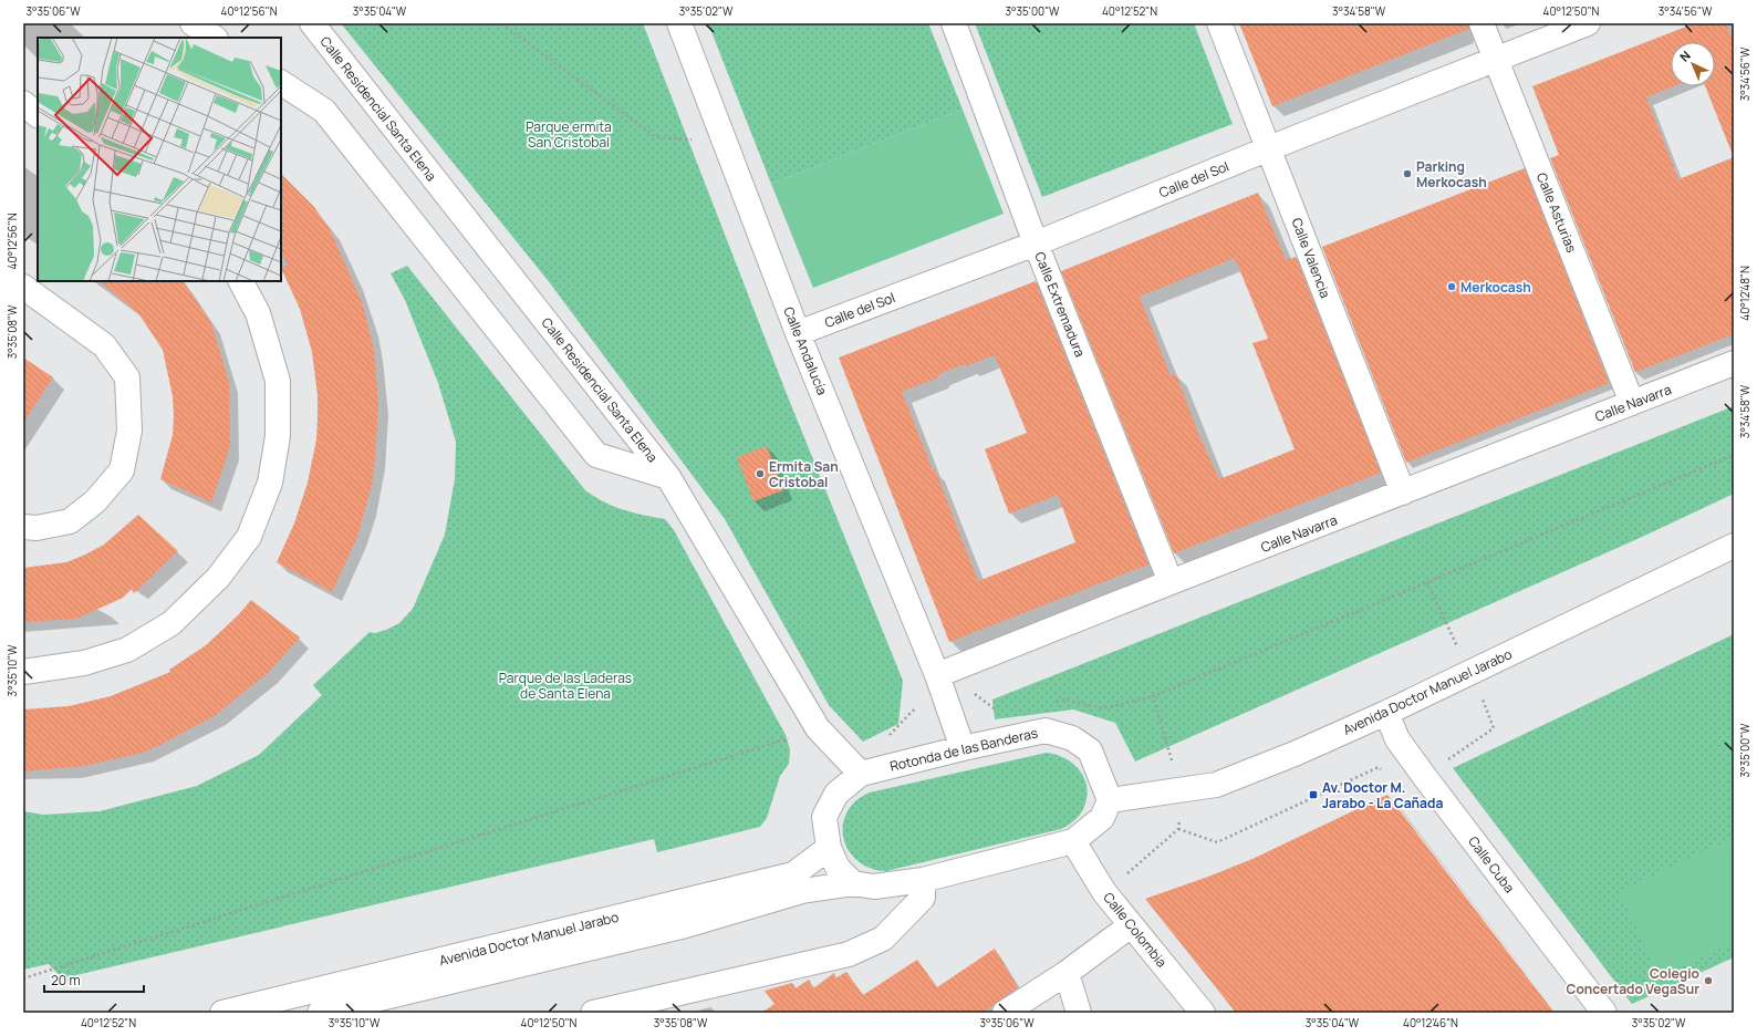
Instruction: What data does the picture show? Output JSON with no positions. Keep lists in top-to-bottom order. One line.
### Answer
{"streets":{"street":["Calle Residencial Santa Elena","Calle del Sol","Calle Asturias","Calle Valencia","Calle Extremadura","Calle Andalucía","Calle Navarra","Avenida Doctor Manuel Jarabo","Rotonda de las Banderas","Calle Cuba","Calle Colombia"]},"crossings":[["Calle Residencial Santa Elena","Rotonda de las Banderas"],["Calle del Sol","Calle Asturias"],["Calle del Sol","Calle Valencia"],["Calle del Sol","Calle Extremadura"],["Calle del Sol","Calle Andalucía"],["Calle Asturias","Calle Navarra"],["Calle Valencia","Calle Navarra"],["Calle Extremadura","Calle Navarra"],["Calle Andalucía","Calle Navarra"],["Avenida Doctor Manuel Jarabo","Rotonda de las Banderas"],["Avenida Doctor Manuel Jarabo","Calle Cuba"]],"parks":["Parque ermita San Cristobal","Parque de las Laderas de Santa Elena"],"places":{"other":["Parking Merkocash","Merkocash","Ermita San Cristobal","Colegio Concertado VegaSur"],"transit":["Av. Doctor M. Jarabo - La Cañada"]},"scale_bar":"20 m","north":"top left","coordinates":["3°35'06\"W","40°12'56\"N","3°35'04\"W","3°35'02\"W","3°35'00\"W","40°12'52\"N","3°34'58\"W","40°12'50\"N","3°34'56\"W","40°12'48\"N","3°35'08\"W","3°35'10\"W","40°12'46\"N"]}
